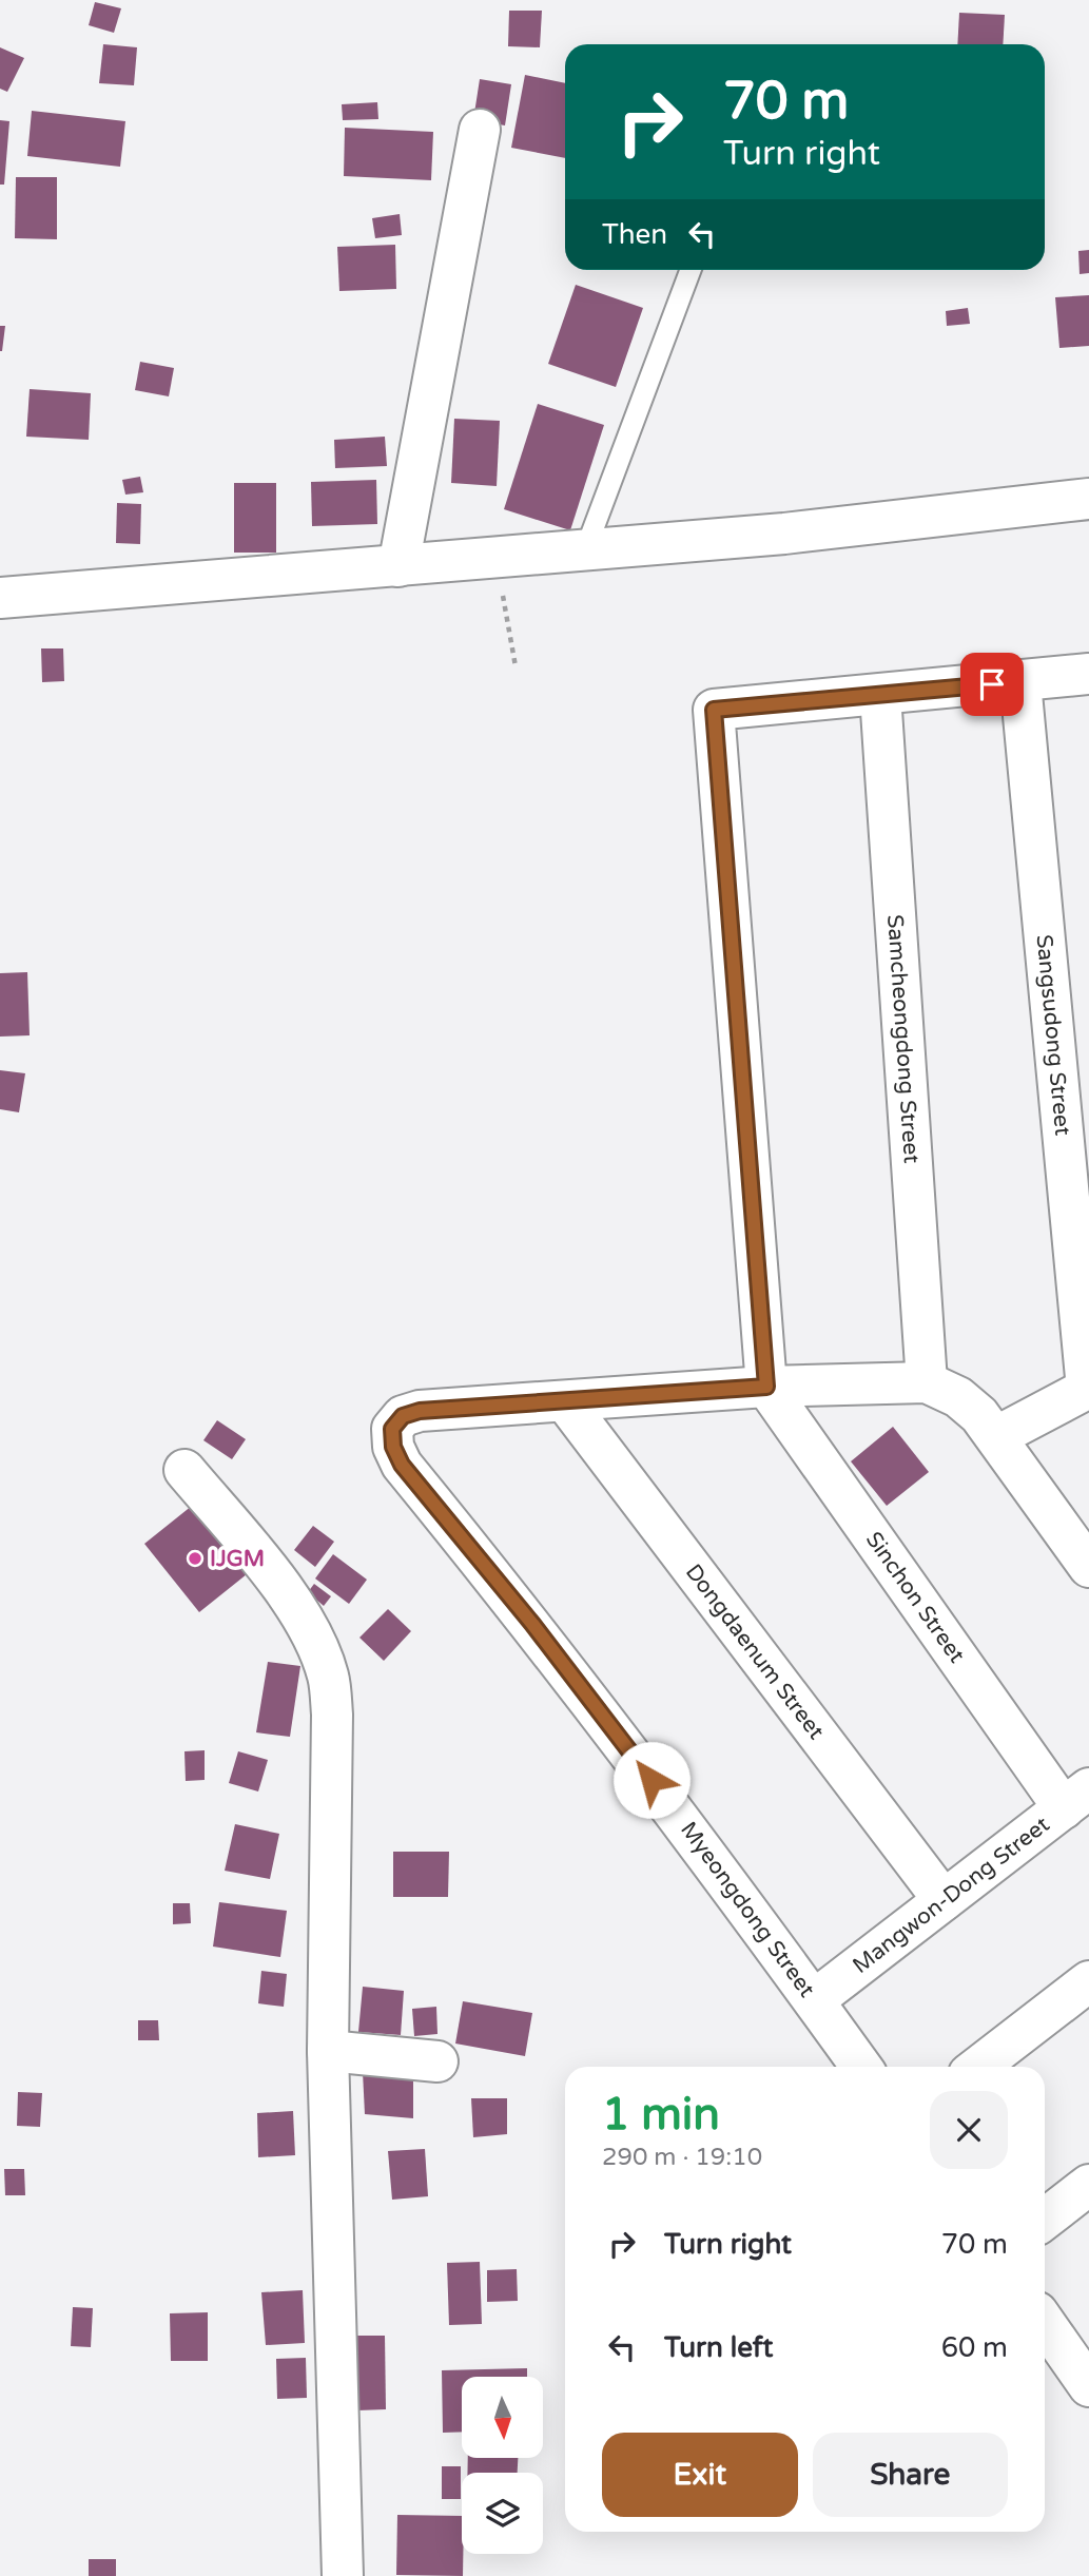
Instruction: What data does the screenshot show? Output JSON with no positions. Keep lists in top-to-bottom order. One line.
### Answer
{"streets":{"street":["Sangsudong Street","Samcheongdong Street","Sinchon Street","Dongdaenum Street","Mangwon-Dong Street","Myeongdong Street"]},"crossings":[["Sinchon Street","Mangwon-Dong Street"],["Dongdaenum Street","Mangwon-Dong Street"],["Dongdaenum Street","Myeongdong Street"],["Mangwon-Dong Street","Myeongdong Street"]],"places":["IJGM"],"north":"bottom","page":{"turn":["70 m","Turn right"],"then":"Then","heading":["1 min","290 m · 19:10"],"list":[{"name":"Turn right","value":"70 m"},{"name":"Turn left","value":"60 m"}],"buttons":["Exit","Share"]}}
